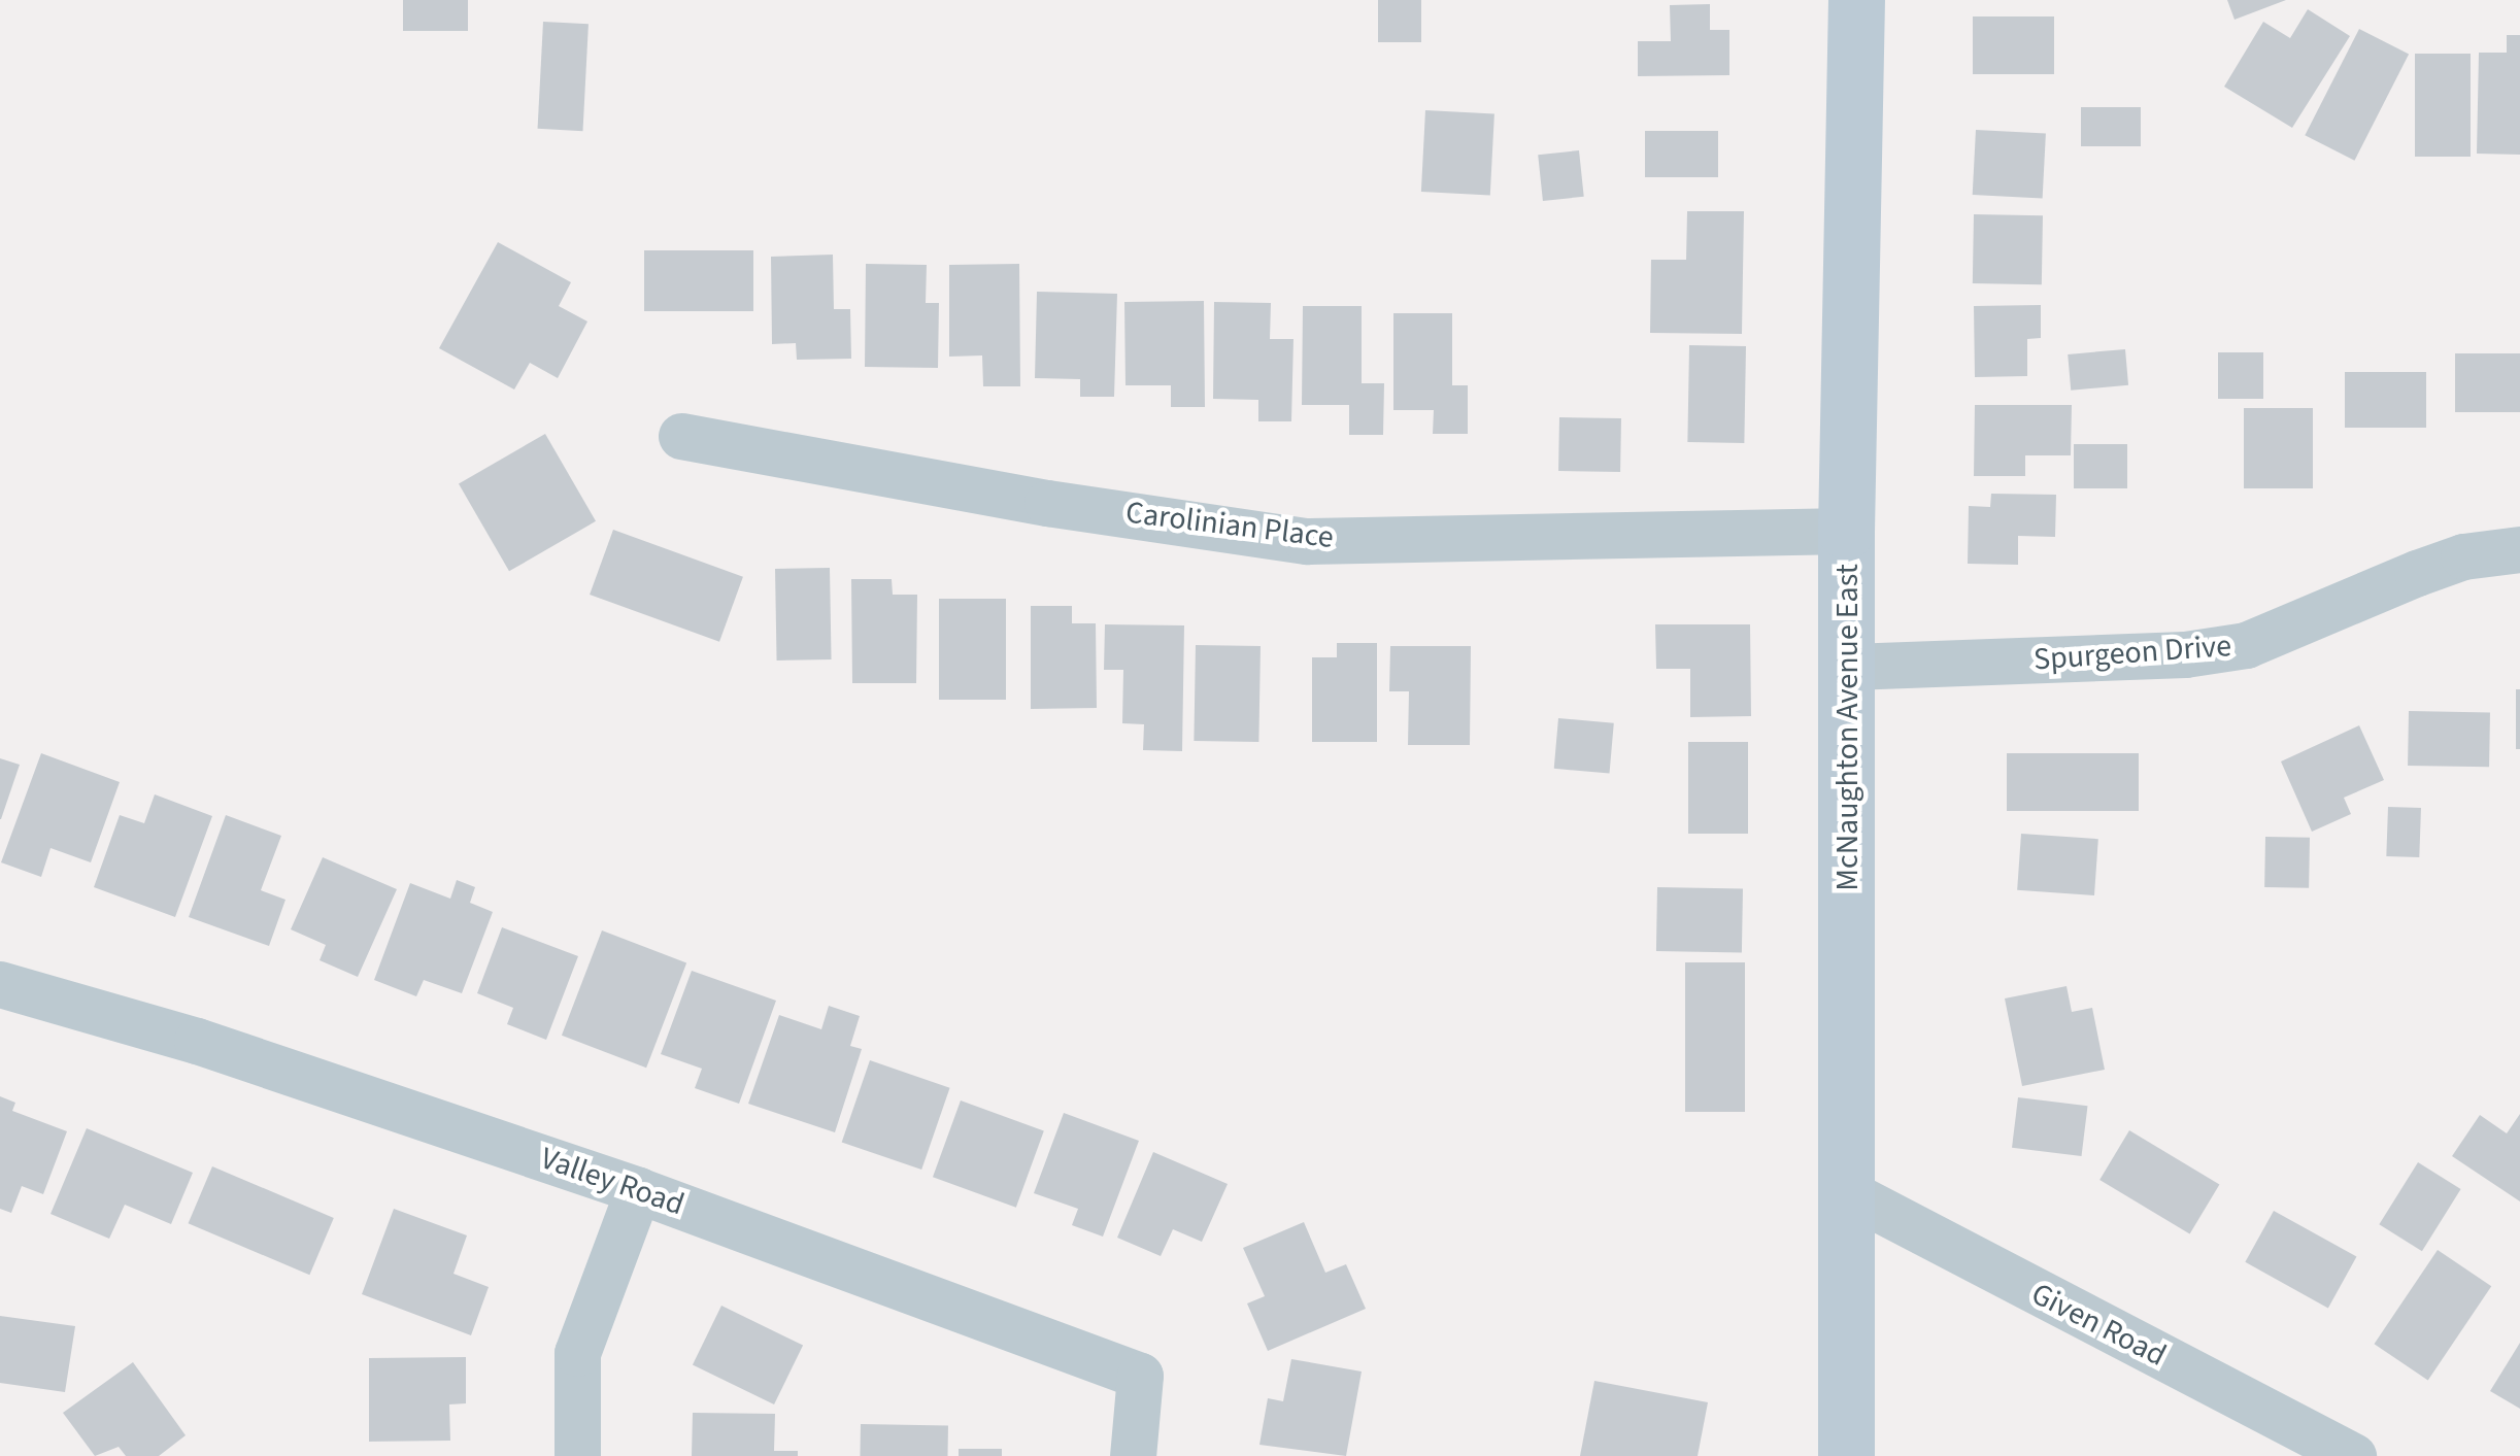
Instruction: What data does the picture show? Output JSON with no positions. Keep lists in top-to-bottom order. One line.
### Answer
{"streets":{"main road":["McNaughton Avenue East"],"street":["Carolinian Place","Spurgeon Drive","Valley Road","Given Road"]},"crossings":[["Carolinian Place","McNaughton Avenue East"],["Spurgeon Drive","McNaughton Avenue East"],["McNaughton Avenue East","Given Road"]]}
